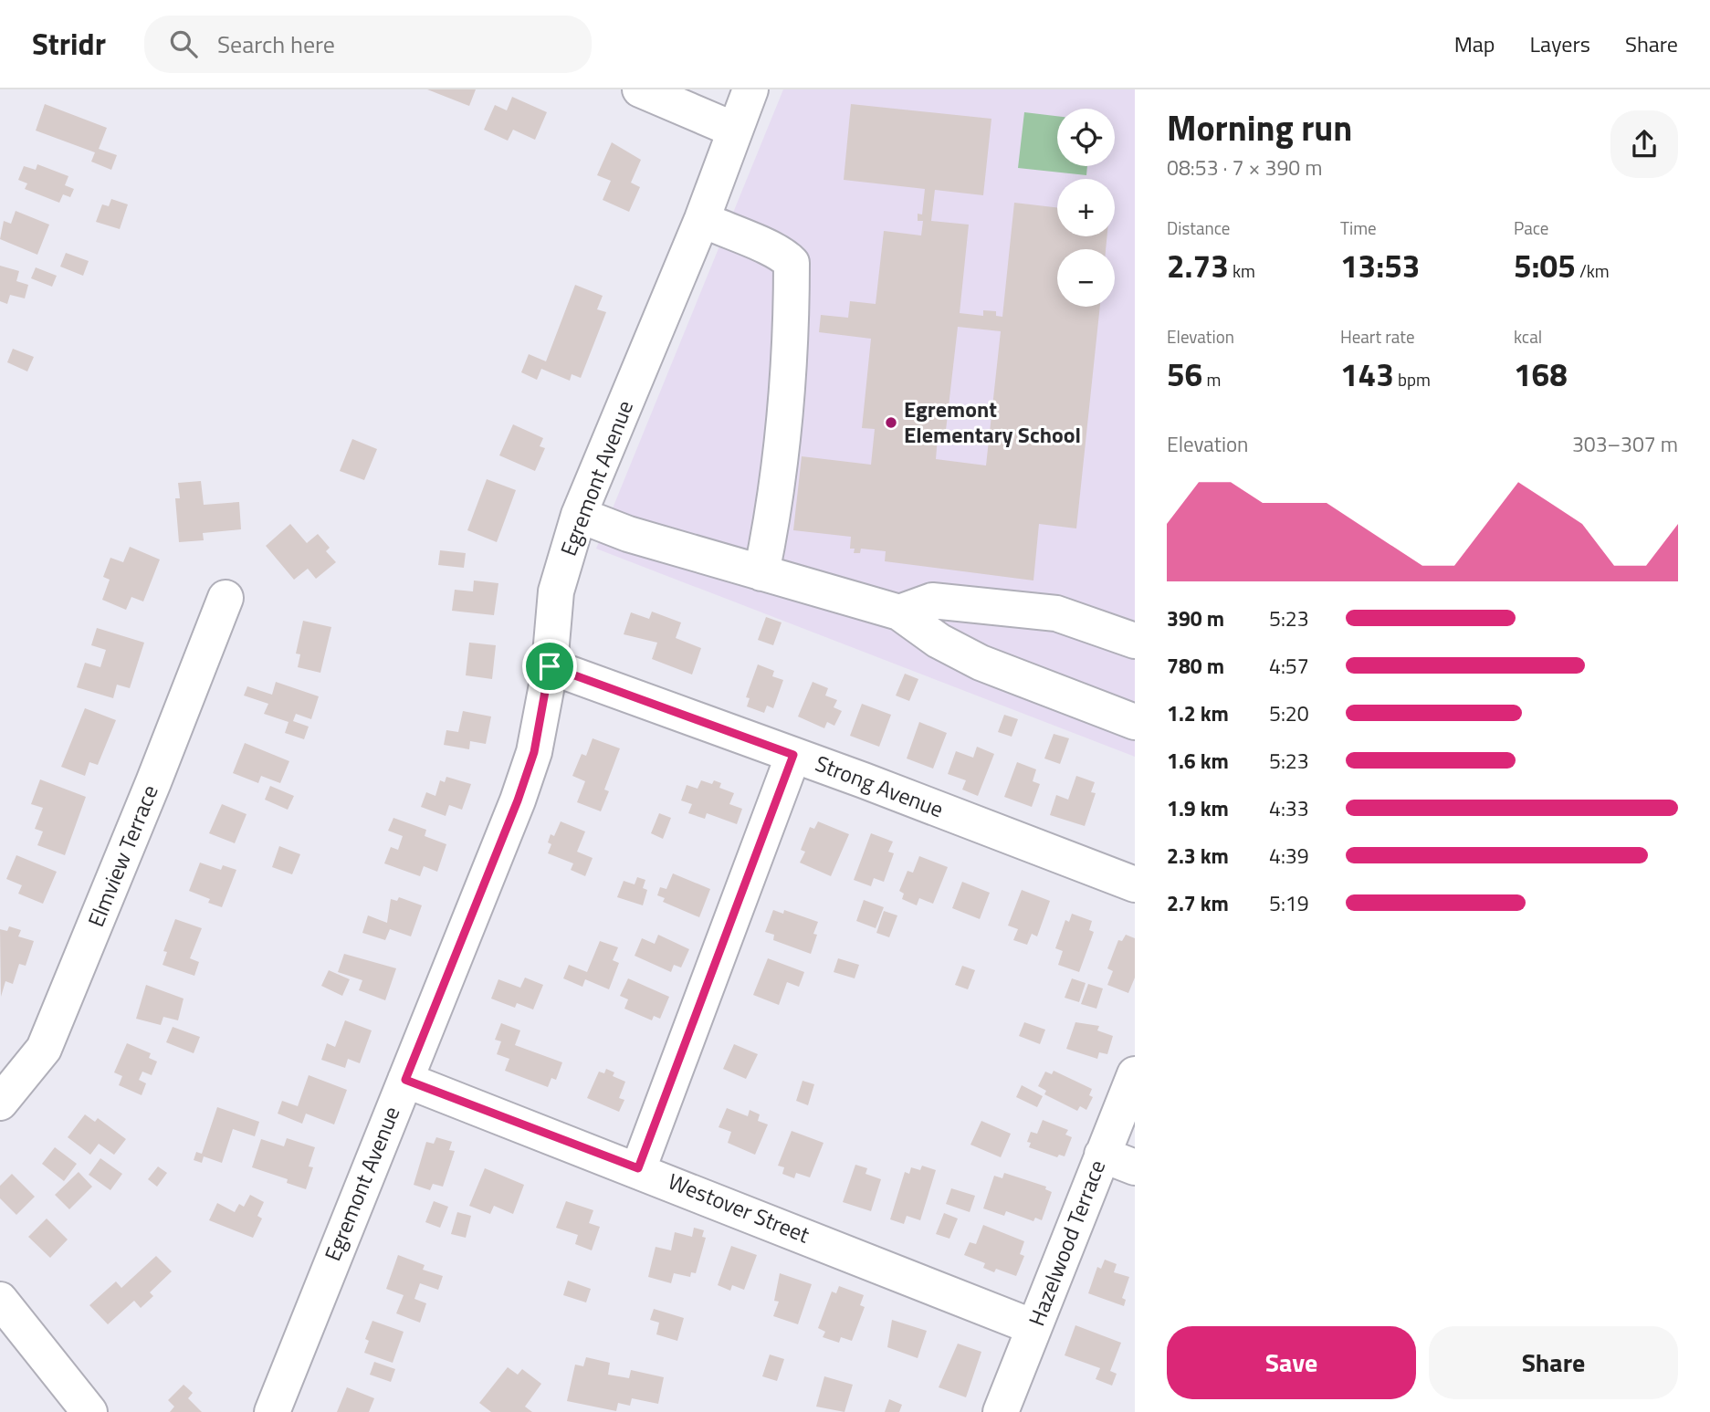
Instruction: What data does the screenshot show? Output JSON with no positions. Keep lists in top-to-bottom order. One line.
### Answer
{"streets":{"street":["Egremont Avenue","Strong Avenue","Elmview Terrace","Westover Street","Hazelwood Terrace"]},"crossings":[["Egremont Avenue","Strong Avenue"],["Egremont Avenue","Westover Street"],["Westover Street","Hazelwood Terrace"]],"places":["Egremont Elementary School"],"page":{"header":"Stridr","search":"Search here","nav":["Map","Layers","Share"],"heading":["Morning run","08:53 · 7 × 390 m"],"map_buttons":["+","−"],"stats":[["Distance","2.73 km"],["Time","13:53"],["Pace","5:05 /km"],["Elevation","56 m"],["Heart rate","143 bpm"],["kcal","168"]],"chart":["Elevation","303–307 m"],"list":[{"name":"390 m","note":"5:23"},{"name":"780 m","note":"4:57"},{"name":"1.2 km","note":"5:20"},{"name":"1.6 km","note":"5:23"},{"name":"1.9 km","note":"4:33"},{"name":"2.3 km","note":"4:39"},{"name":"2.7 km","note":"5:19"}],"buttons":["Save","Share"]}}
